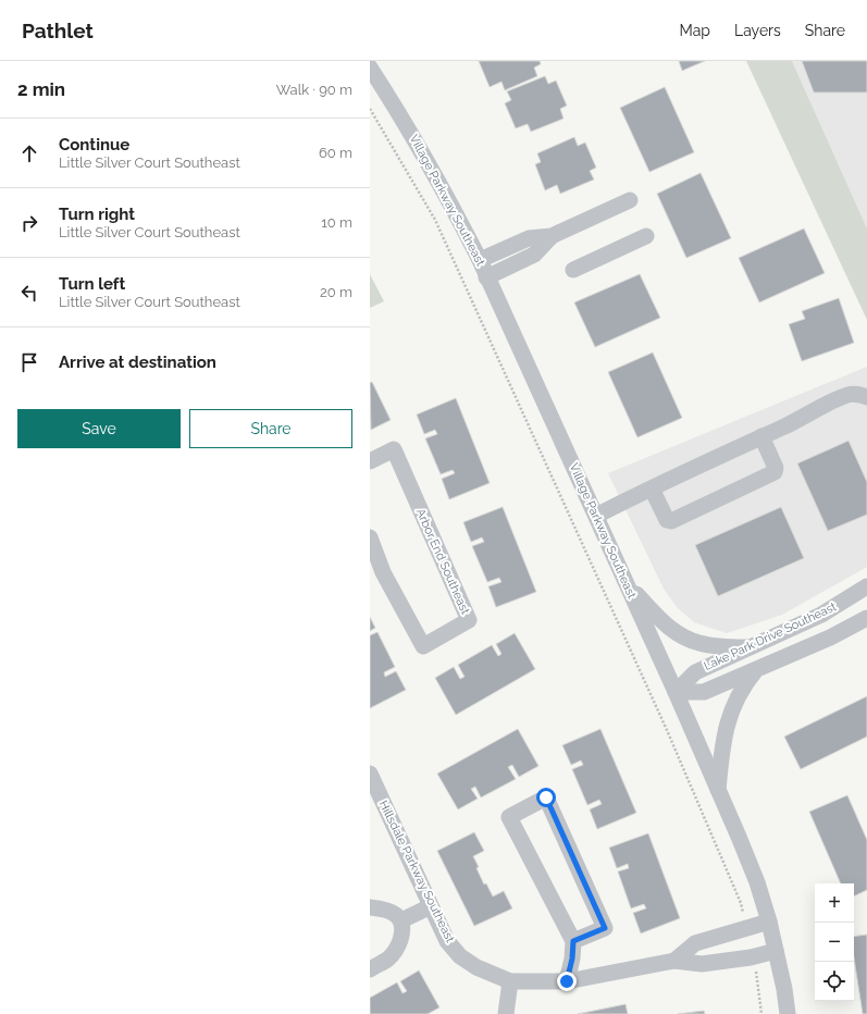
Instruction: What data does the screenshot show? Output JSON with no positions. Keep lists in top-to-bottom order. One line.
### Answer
{"streets":{"street":["Village Parkway Southeast","Arbor End Southeast","Lake Park Drive Southeast","Hillsdale Parkway Southeast"]},"crossings":[["Village Parkway Southeast","Lake Park Drive Southeast"],["Village Parkway Southeast","Hillsdale Parkway Southeast"]],"page":{"header":"Pathlet","nav":["Map","Layers","Share"],"heading":["2 min","Walk · 90 m"],"list":[["Continue","Little Silver Court Southeast","60 m"],["Turn right","Little Silver Court Southeast","10 m"],["Turn left","Little Silver Court Southeast","20 m"],"Arrive at destination"],"buttons":["Save","Share"],"map_buttons":["+","−"]}}
